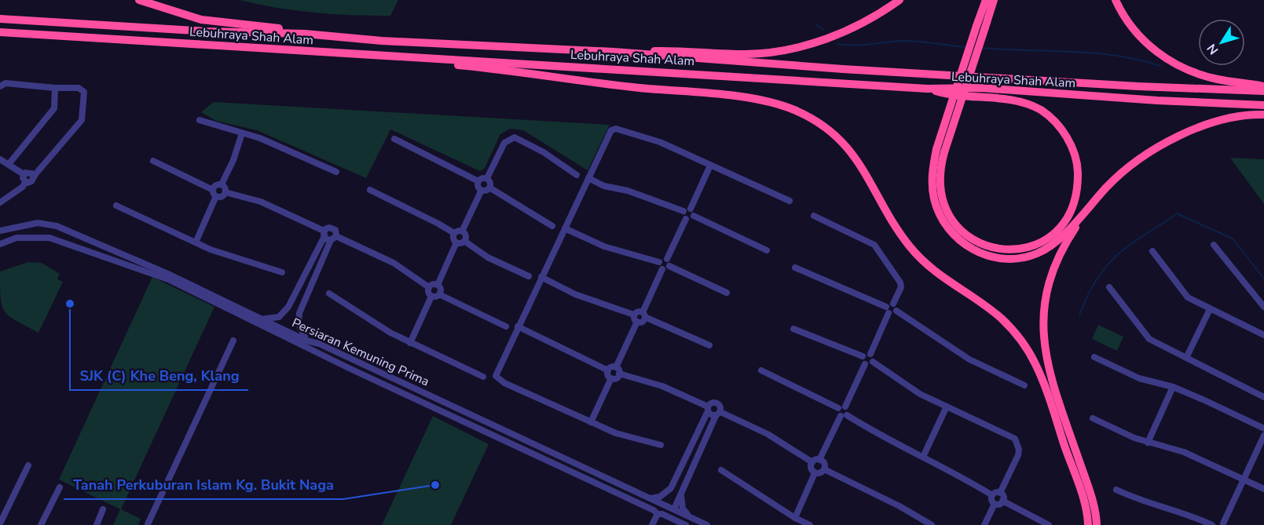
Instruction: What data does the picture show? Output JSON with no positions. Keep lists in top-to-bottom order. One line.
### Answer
{"streets":{"highway":["Lebuhraya Shah Alam"],"street":["Persiaran Kemuning Prima"]},"places":["SJK (C) Khe Beng, Klang","Tanah Perkuburan Islam Kg. Bukit Naga"],"north":"bottom left"}
